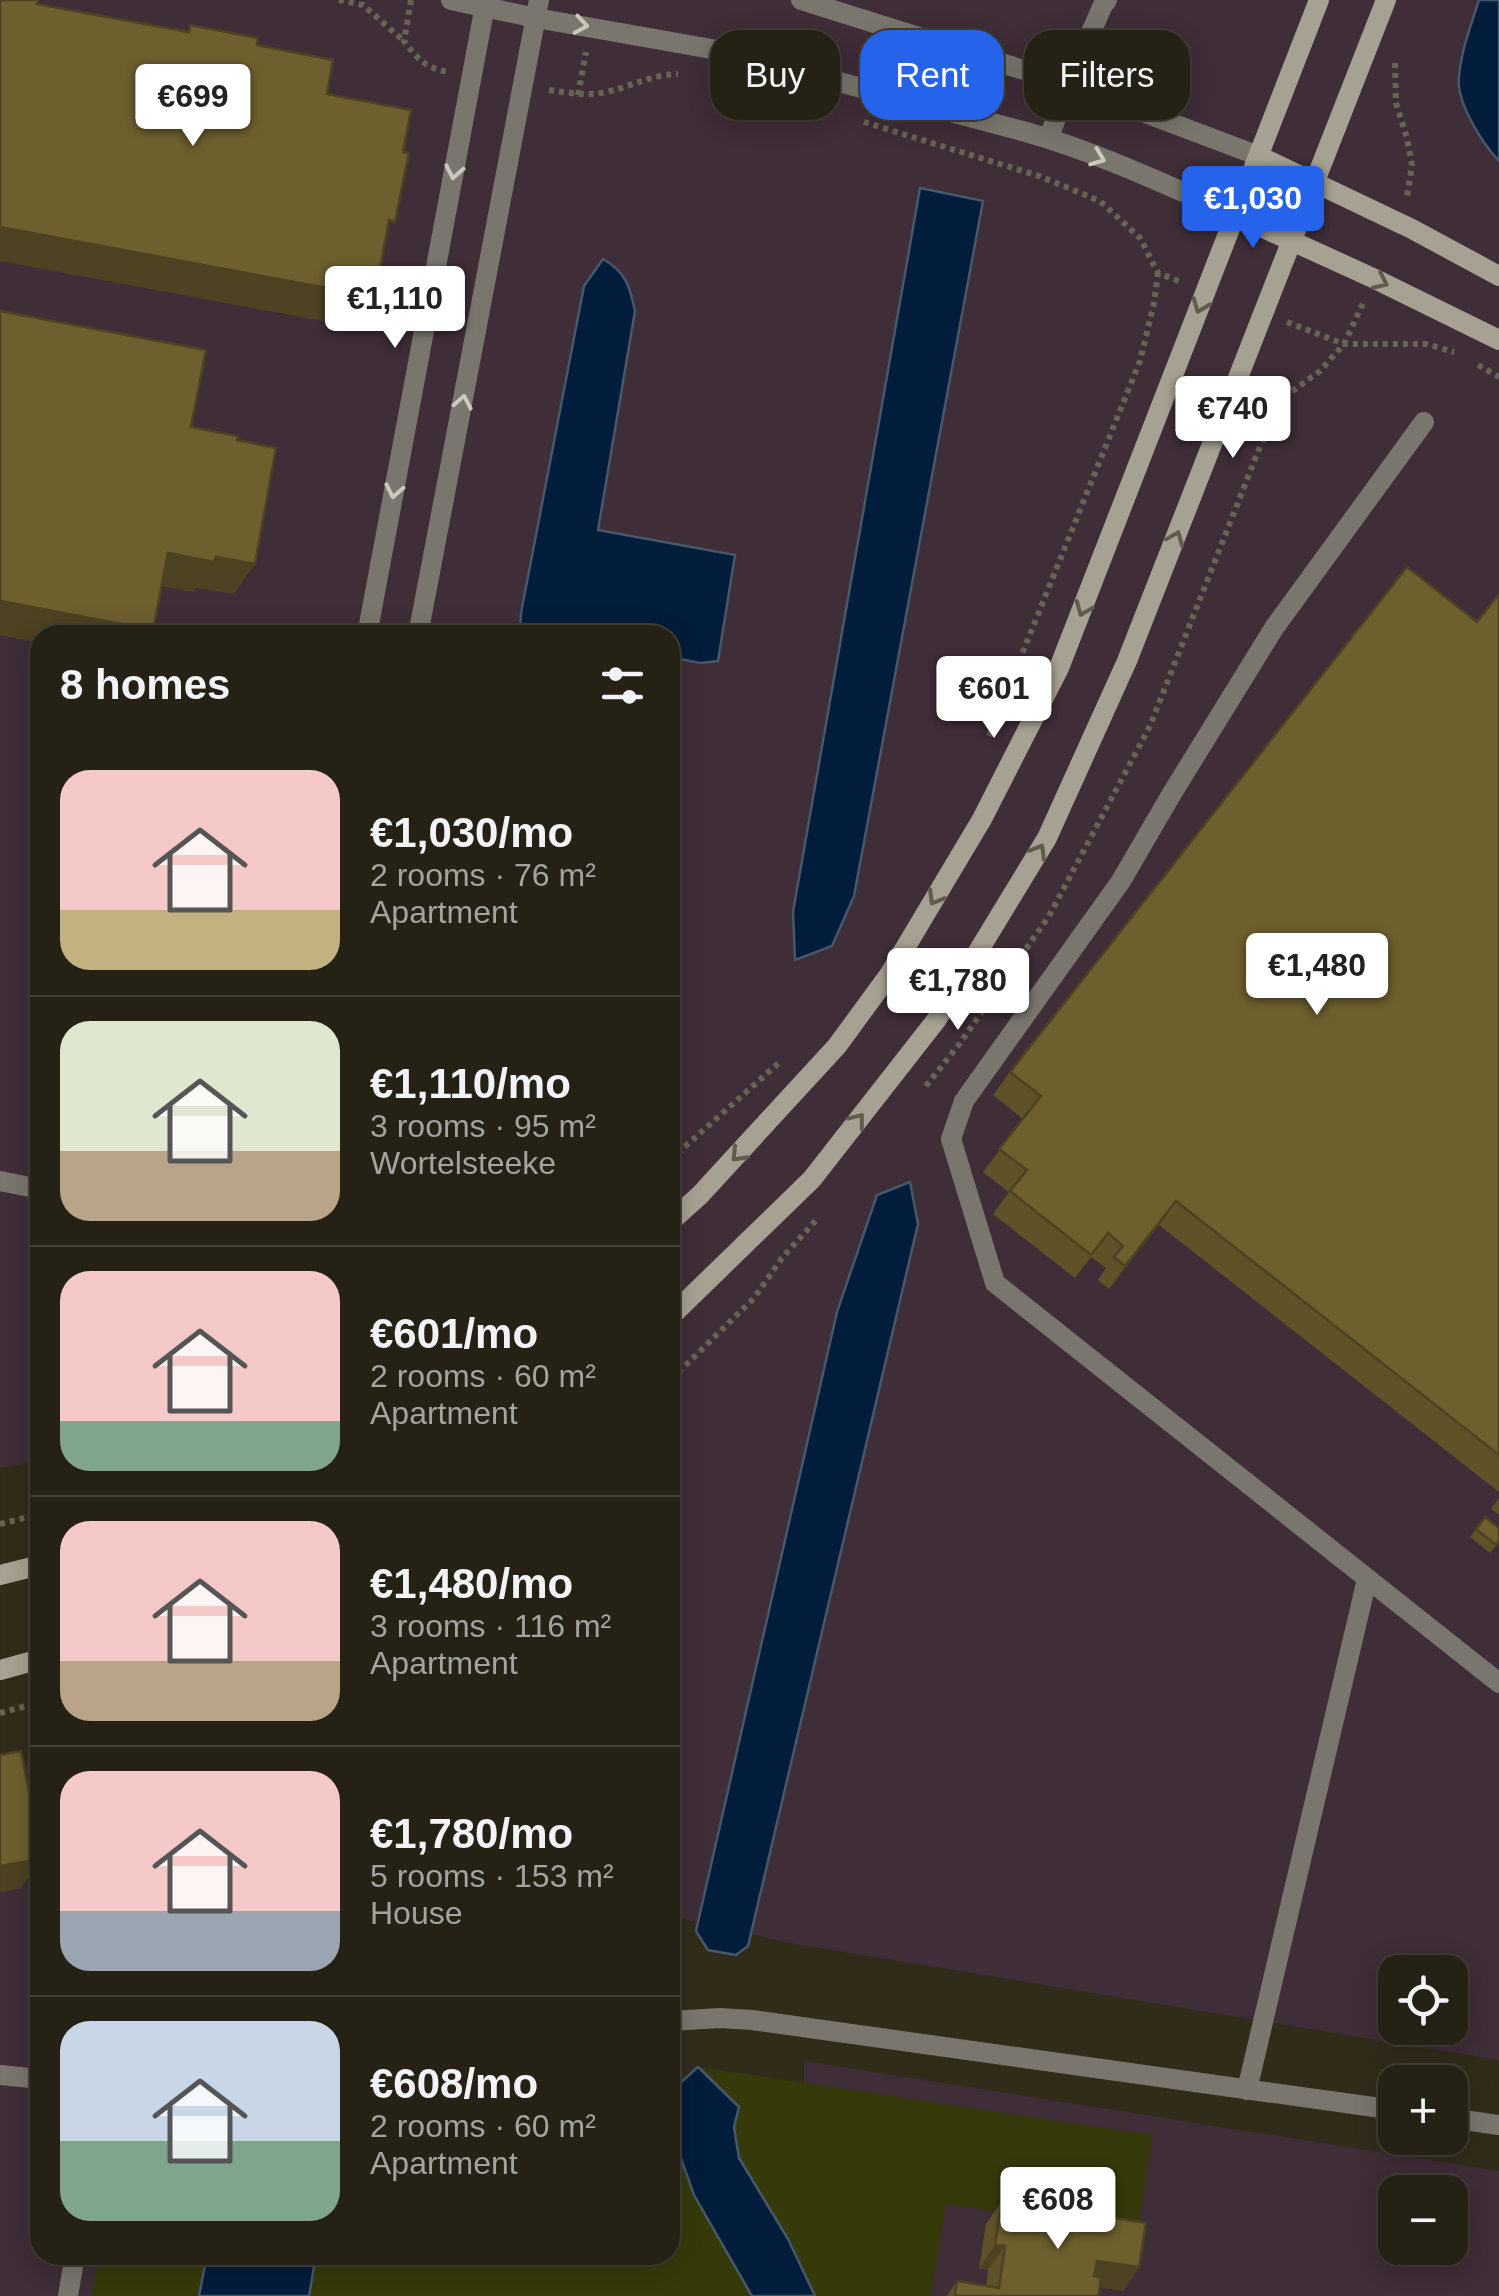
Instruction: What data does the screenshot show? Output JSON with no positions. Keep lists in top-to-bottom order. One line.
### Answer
{"page":{"chip":["Buy","Rent","Filters"],"price":["€699","€1,030","€1,110","€740","€601","€1,480","€1,780","€608"],"heading":"8 homes","list":[{"name":"€1,030/mo","note":"2 rooms · 76 m² · Apartment"},{"name":"€1,110/mo","note":"3 rooms · 95 m² · Wortelsteeke"},{"name":"€601/mo","note":"2 rooms · 60 m² · Apartment"},{"name":"€1,480/mo","note":"3 rooms · 116 m² · Apartment"},{"name":"€1,780/mo","note":"5 rooms · 153 m² · House"},{"name":"€608/mo","note":"2 rooms · 60 m² · Apartment"}],"map_buttons":["+","−"]}}
